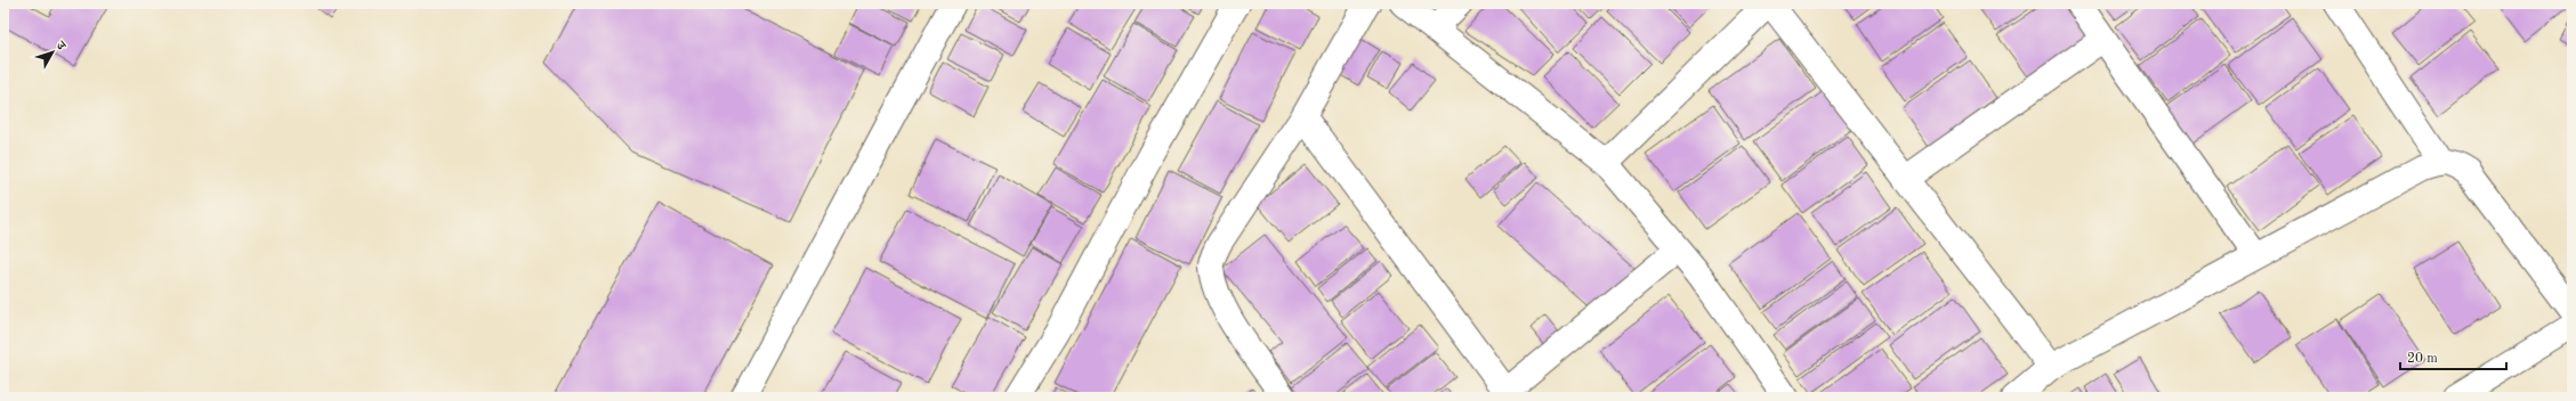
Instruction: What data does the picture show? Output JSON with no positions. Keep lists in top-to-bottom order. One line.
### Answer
{"scale_bar":"20 m","north":"top right"}
